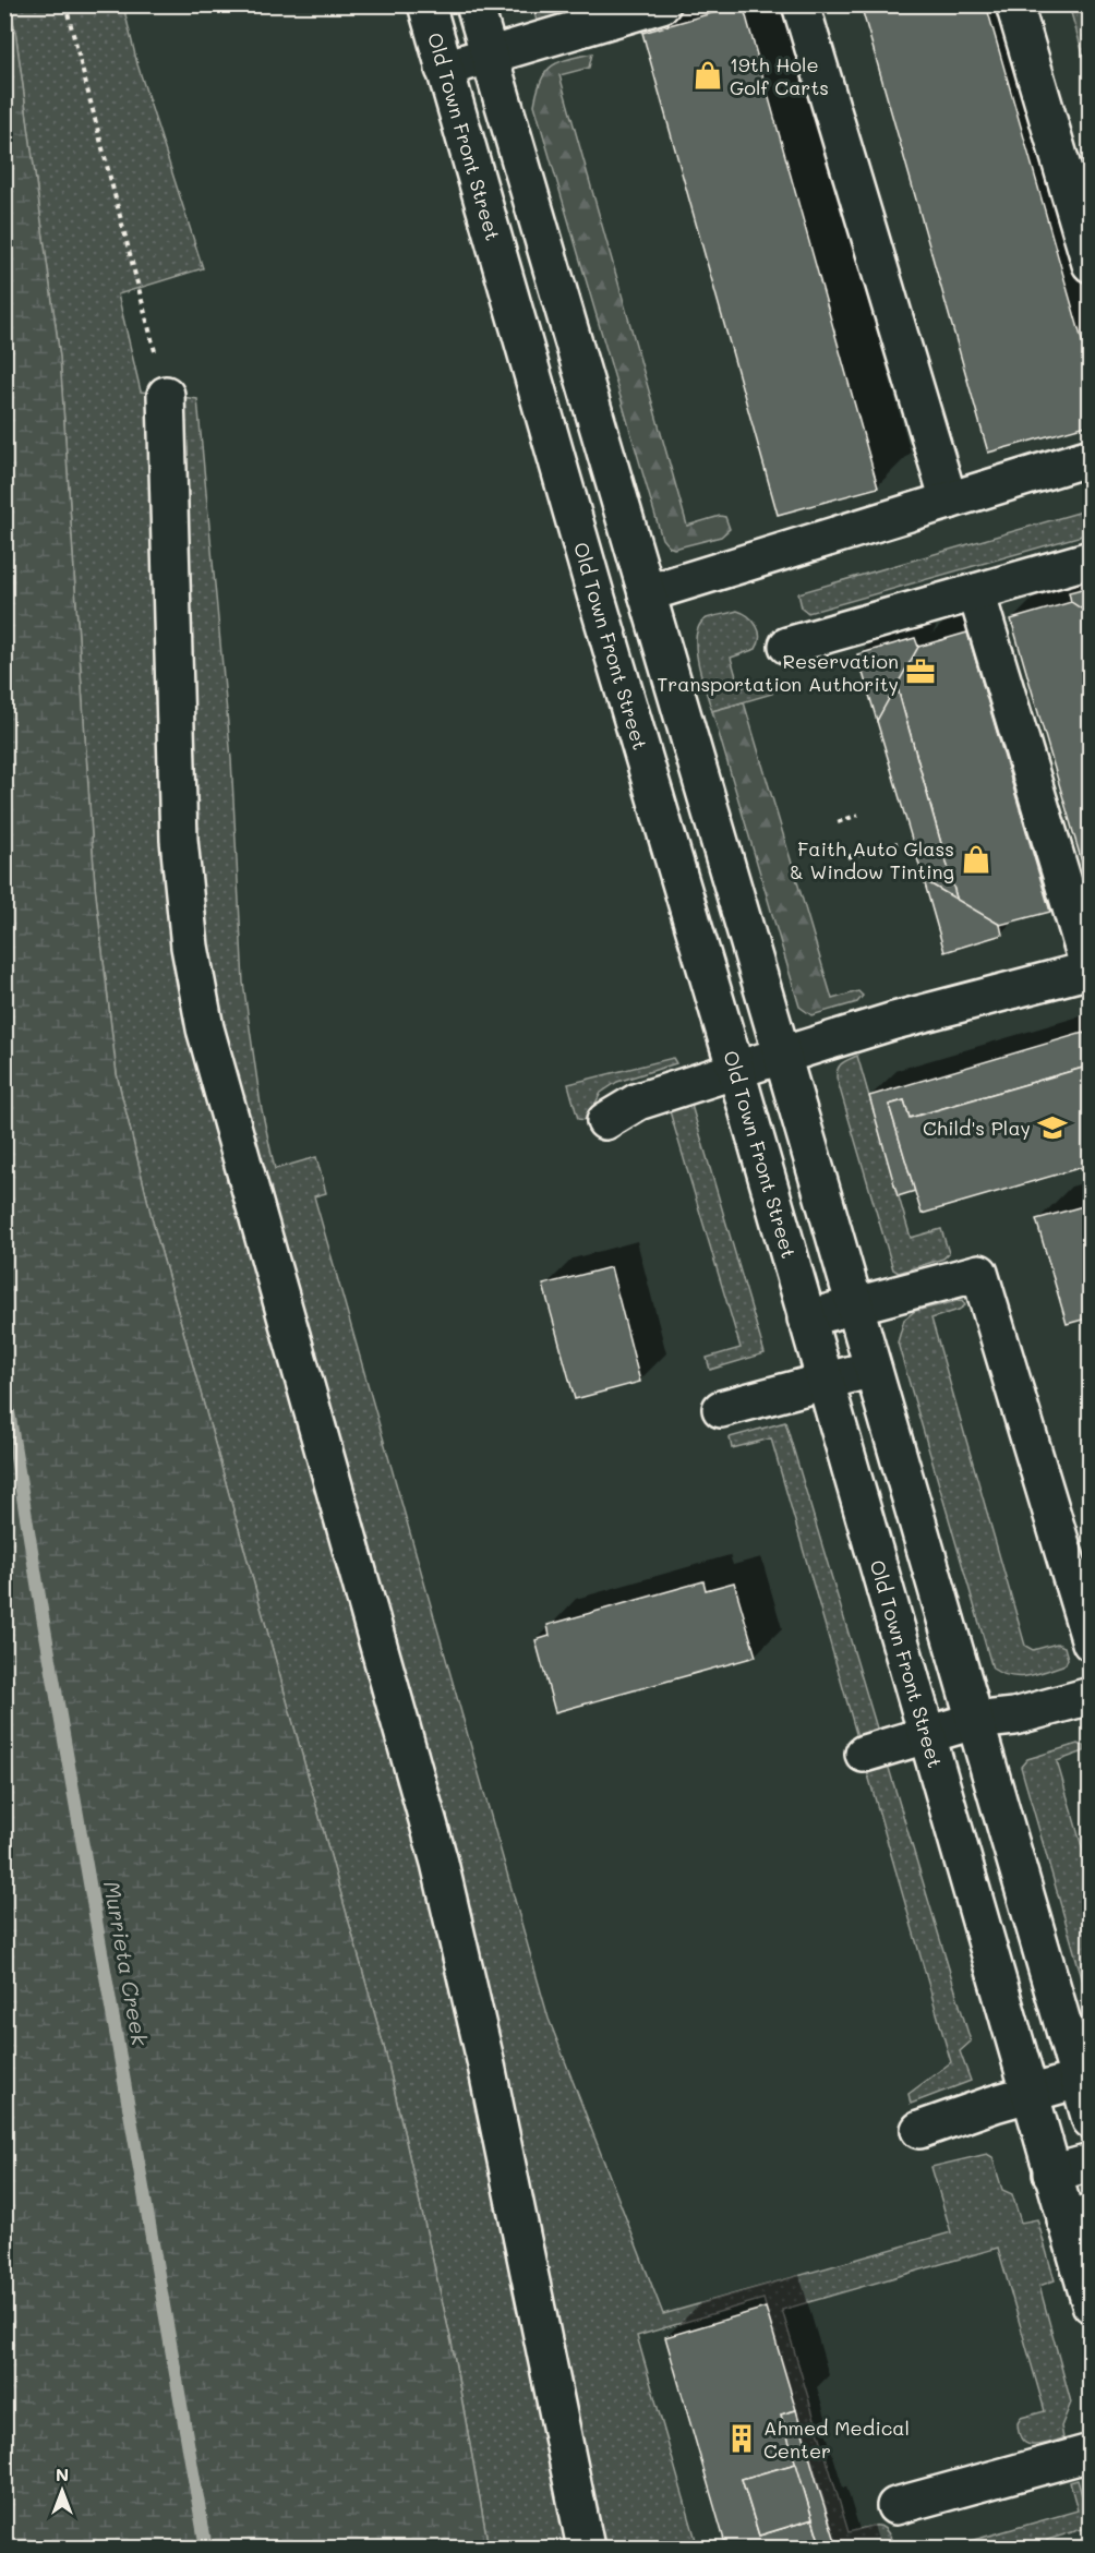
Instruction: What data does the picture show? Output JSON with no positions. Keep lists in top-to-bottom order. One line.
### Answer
{"streets":{"main road":["Old Town Front Street"]},"water":["Murrieta Creek"],"places":{"shop":["19th Hole Golf Carts","Faith Auto Glass & Window Tinting"],"office":["Reservation Transportation Authority"],"school or university":["Child's Play"],"building":["Ahmed Medical Center"]},"north":"top"}
